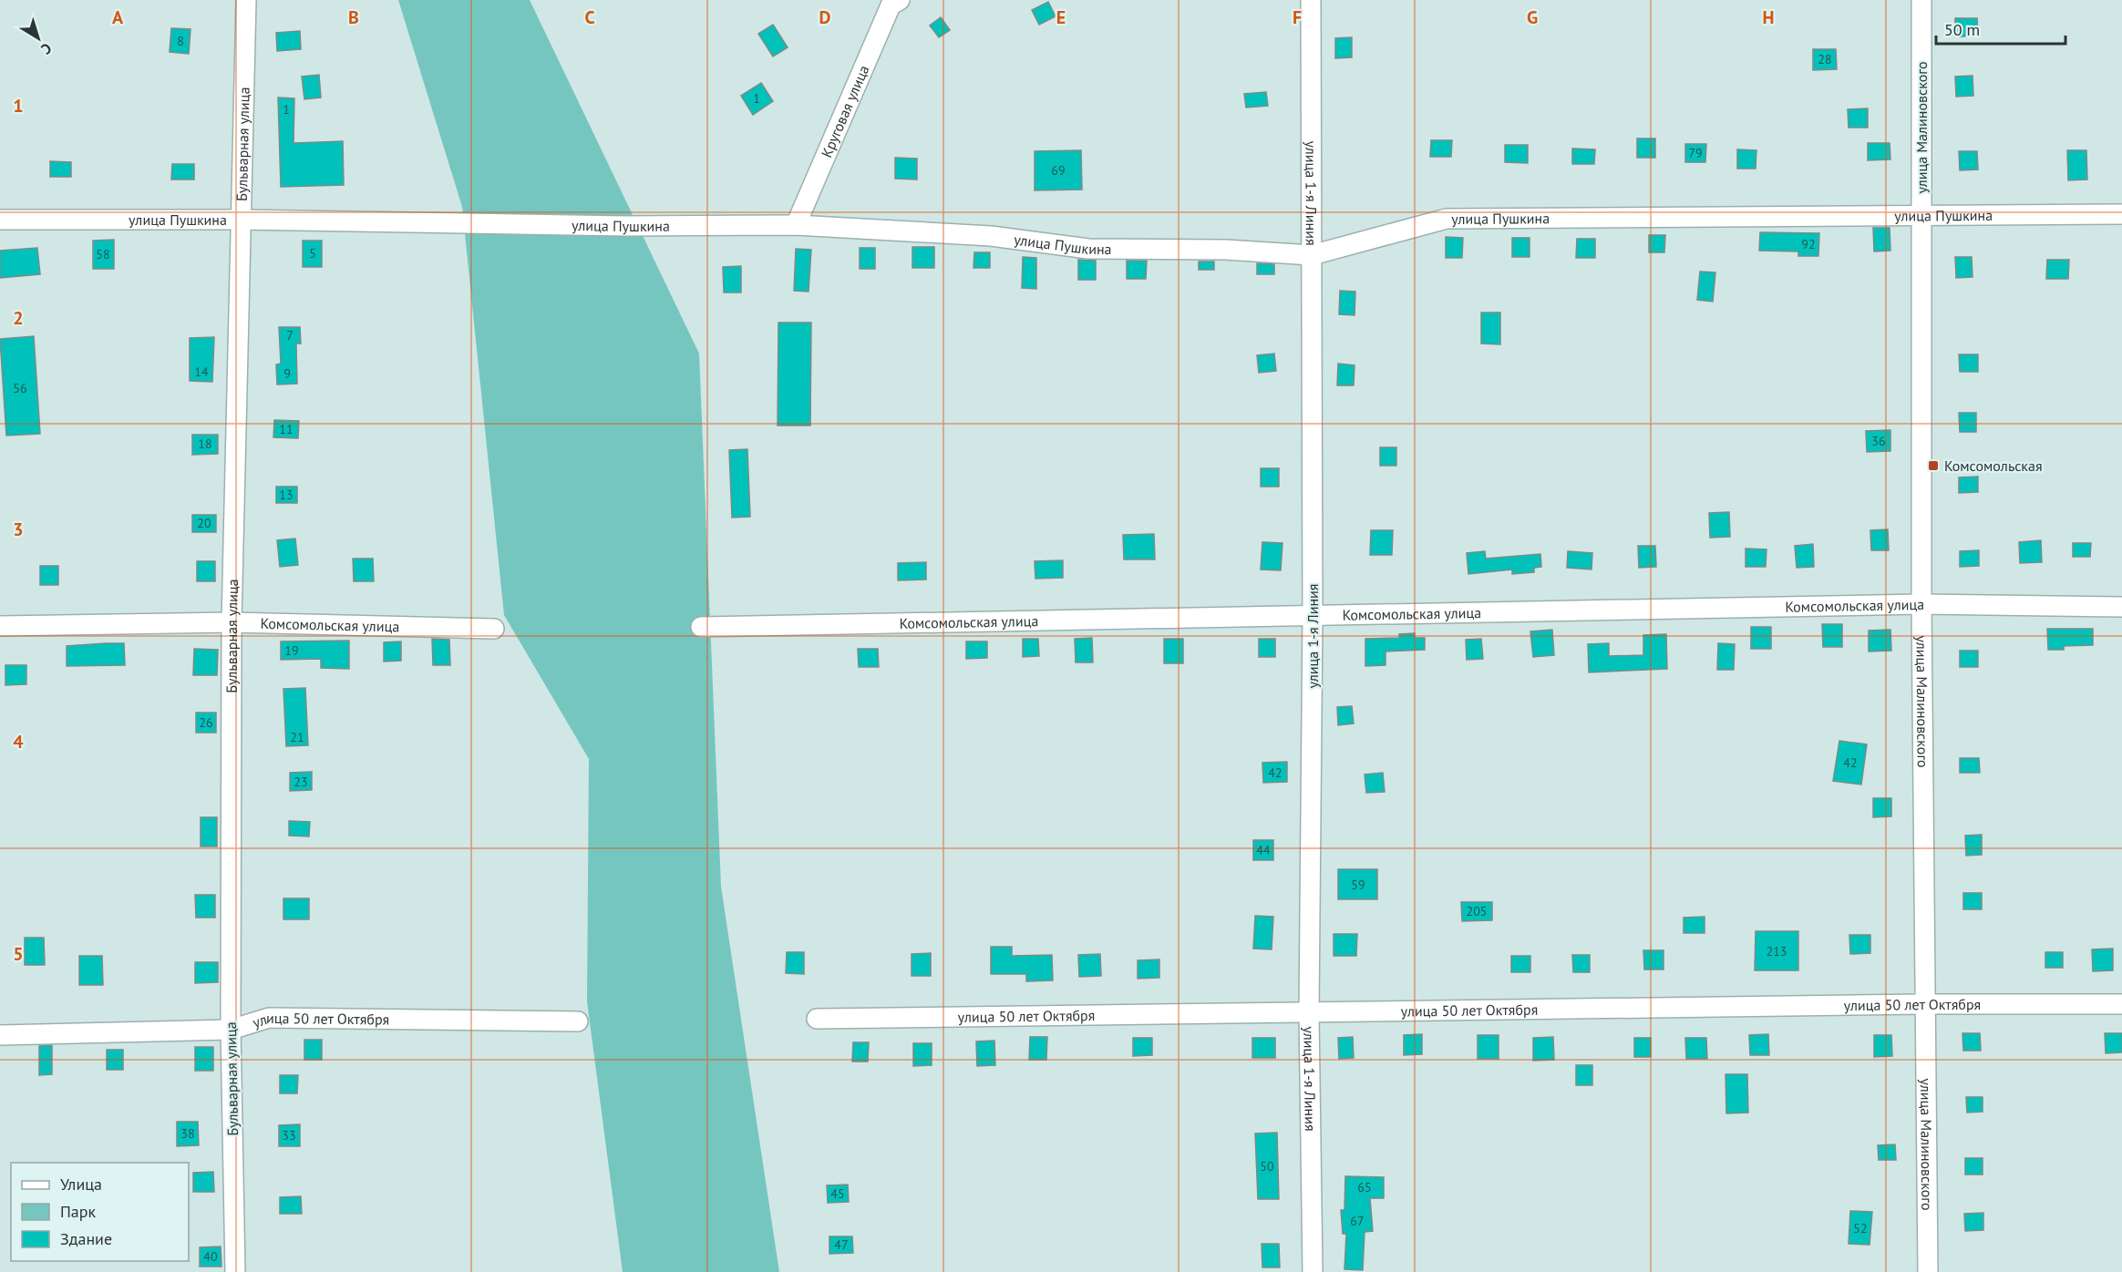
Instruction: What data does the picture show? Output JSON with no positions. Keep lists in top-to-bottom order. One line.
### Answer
{"streets":{"street":["Круговая улица","улица Малиновского","Бульварная улица","улица 1-я Линия","улица Пушкина","Комсомольская улица","улица 50 лет Октября"]},"crossings":[["Круговая улица","улица Пушкина"],["улица Малиновского","улица Пушкина"],["улица Малиновского","Комсомольская улица"],["улица Малиновского","улица 50 лет Октября"],["Бульварная улица","улица Пушкина"],["Бульварная улица","Комсомольская улица"],["Бульварная улица","улица 50 лет Октября"],["улица 1-я Линия","улица Пушкина"],["улица 1-я Линия","Комсомольская улица"],["улица 1-я Линия","улица 50 лет Октября"]],"places":{"transit":["Комсомольская"]},"house_numbers":["8","28","1","1","79","69","92","5","58","7","14","9","56","11","36","18","13","20","19","26","21","42","42","23","44","59","205","213","38","33","50","65","45","67","52","47","40"],"legend":["Улица","Парк","Здание"],"scale_bar":"50 m","north":"bottom right","grid":{"columns":["A","B","C","D","E","F","G","H"],"rows":["1","2","3","4","5"]}}
